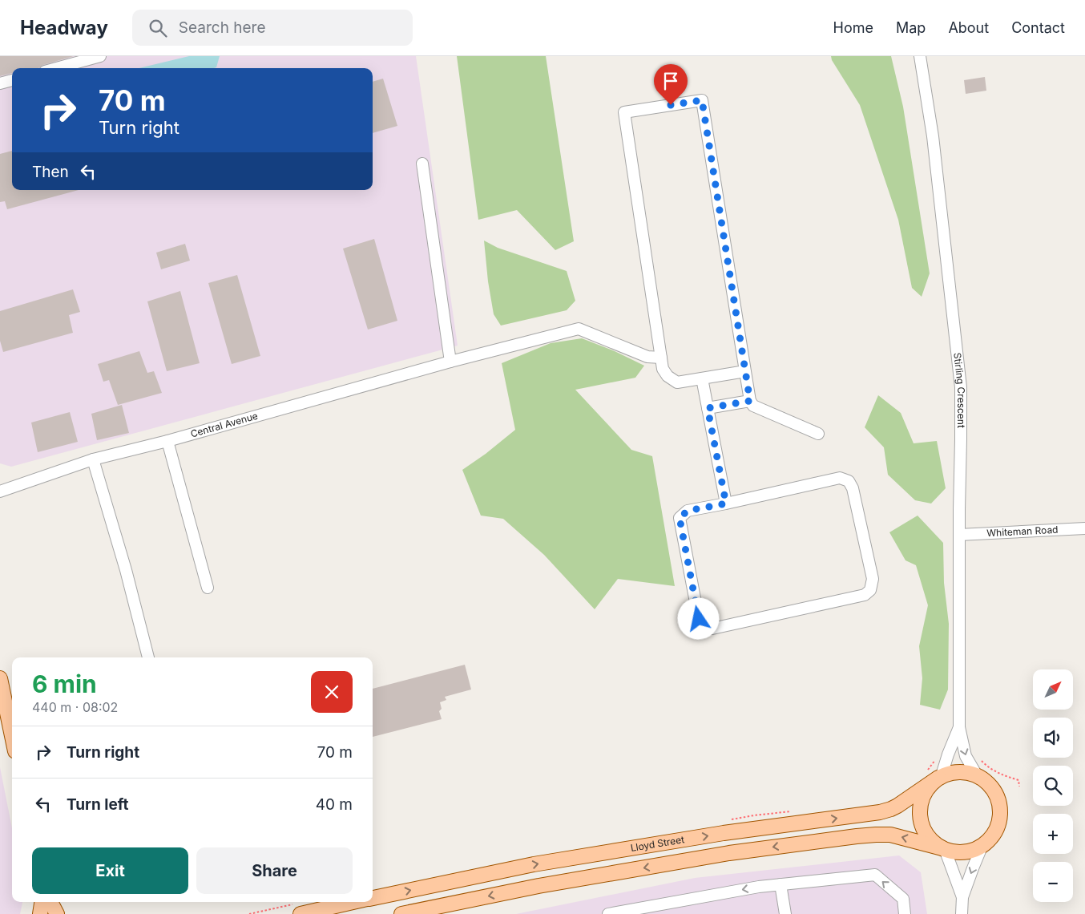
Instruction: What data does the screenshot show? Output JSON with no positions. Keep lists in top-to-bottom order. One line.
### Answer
{"streets":{"main road":["Lloyd Street"],"street":["Stirling Crescent","Central Avenue","Whiteman Road"]},"crossings":[["Stirling Crescent","Whiteman Road"],["Stirling Crescent","Lloyd Street"]],"north":"top right","page":{"header":"Headway","search":"Search here","nav":["Home","Map","About","Contact"],"turn":["70 m","Turn right"],"then":"Then","heading":["6 min","440 m · 08:02"],"map_buttons":["+","−"],"list":[{"name":"Turn right","value":"70 m"},{"name":"Turn left","value":"40 m"}],"buttons":["Exit","Share"]}}
